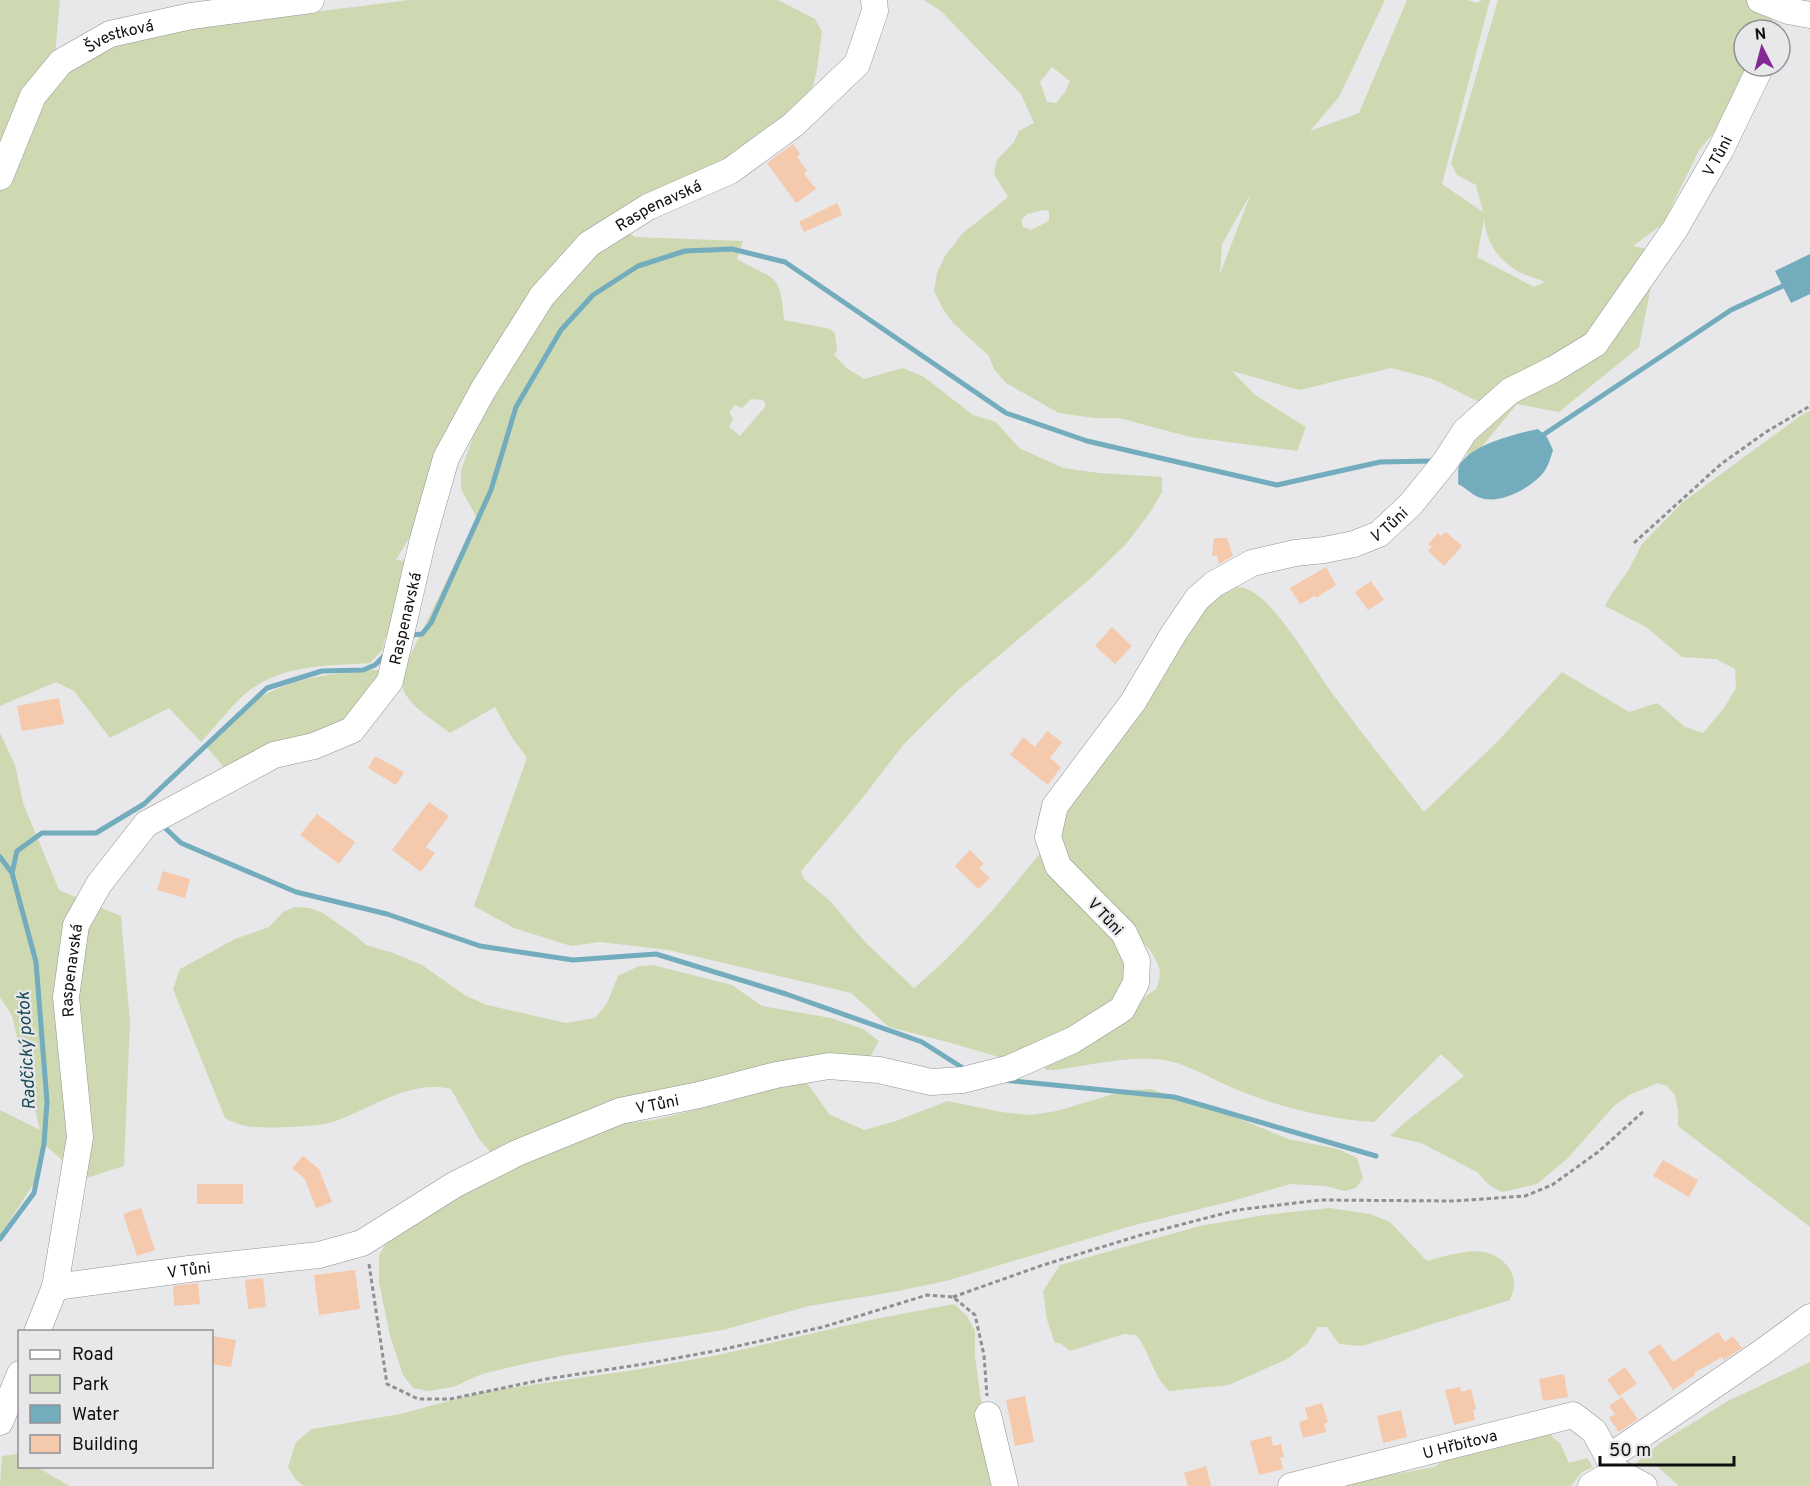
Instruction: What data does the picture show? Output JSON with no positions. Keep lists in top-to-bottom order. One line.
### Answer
{"streets":{"street":["Švestková","V Tůni","Raspenavská","U Hřbitova"]},"crossings":[["V Tůni","Raspenavská"]],"water":["Radčický potok"],"legend":["Road","Park","Water","Building"],"scale_bar":"50 m","north":"top"}
